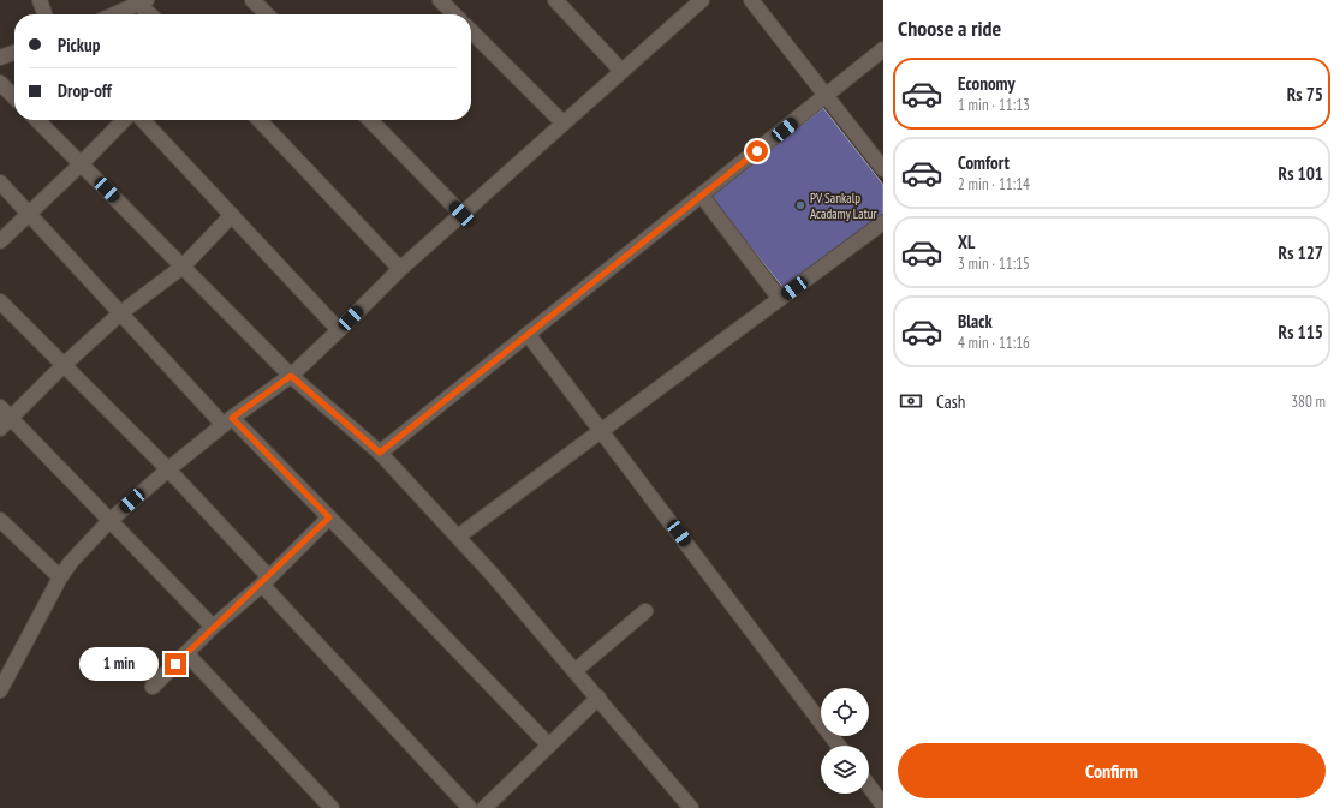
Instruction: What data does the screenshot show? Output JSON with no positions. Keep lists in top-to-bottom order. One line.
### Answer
{"places":["PV Sankalp Acadamy Latur"],"page":{"heading":"Choose a ride","banner":["Pickup","Drop-off"],"list":[{"name":"Economy","note":"1 min · 11:13","value":"Rs 75"},{"name":"Comfort","note":"2 min · 11:14","value":"Rs 101"},{"name":"XL","note":"3 min · 11:15","value":"Rs 127"},{"name":"Black","note":"4 min · 11:16","value":"Rs 115"}],"pay":["Cash","380 m"],"bubble":"1 min","buttons":"Confirm"}}
